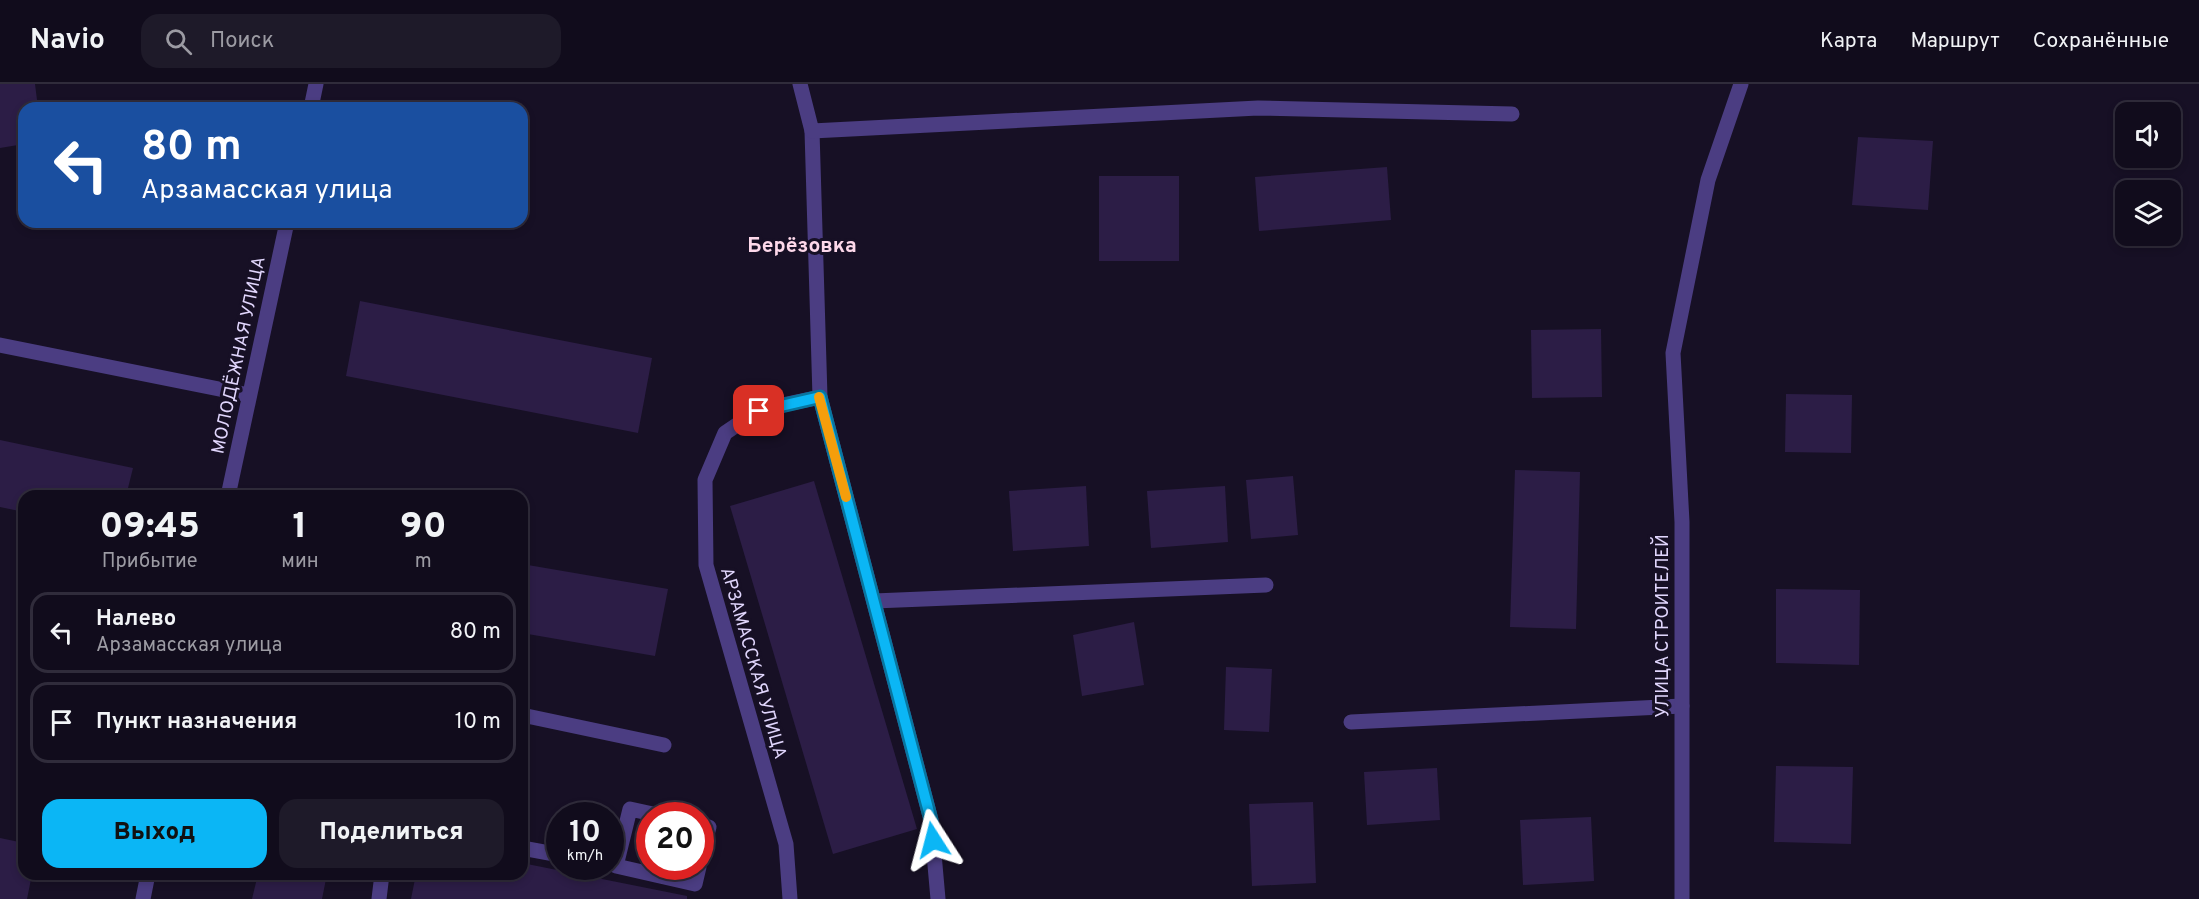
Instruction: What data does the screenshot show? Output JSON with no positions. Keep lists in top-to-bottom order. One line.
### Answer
{"streets":{"street":["МОЛОДЁЖНАЯ УЛИЦА","УЛИЦА СТРОИТЕЛЕЙ","АРЗАМАССКАЯ УЛИЦА"]},"districts":["Берёзовка"],"page":{"header":"Navio","search":"Поиск","nav":["Карта","Маршрут","Сохранённые"],"turn":["80 m","Арзамасская улица"],"eta":["09:45","Прибытие","1","мин","90","m"],"list":[{"name":"Налево","note":"Арзамасская улица","value":"80 m"},{"name":"Пункт назначения","value":"10 m"}],"buttons":["Выход","Поделиться"],"speed":"10 km/h","limit":"20"}}
